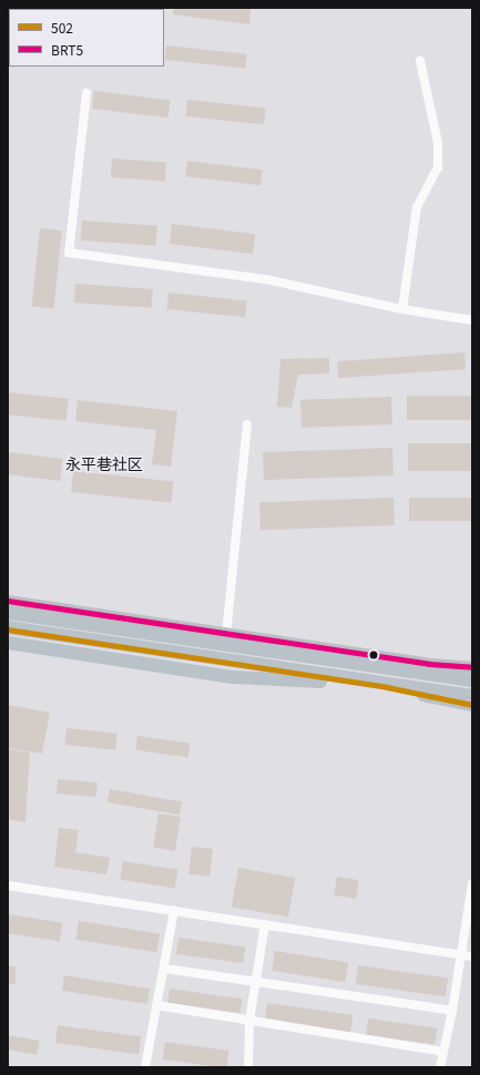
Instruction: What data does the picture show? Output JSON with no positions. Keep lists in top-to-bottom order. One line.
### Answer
{"districts":["永平巷社区"],"lines":["transit line BRT5","transit line 502"],"legend":["502","BRT5"]}
